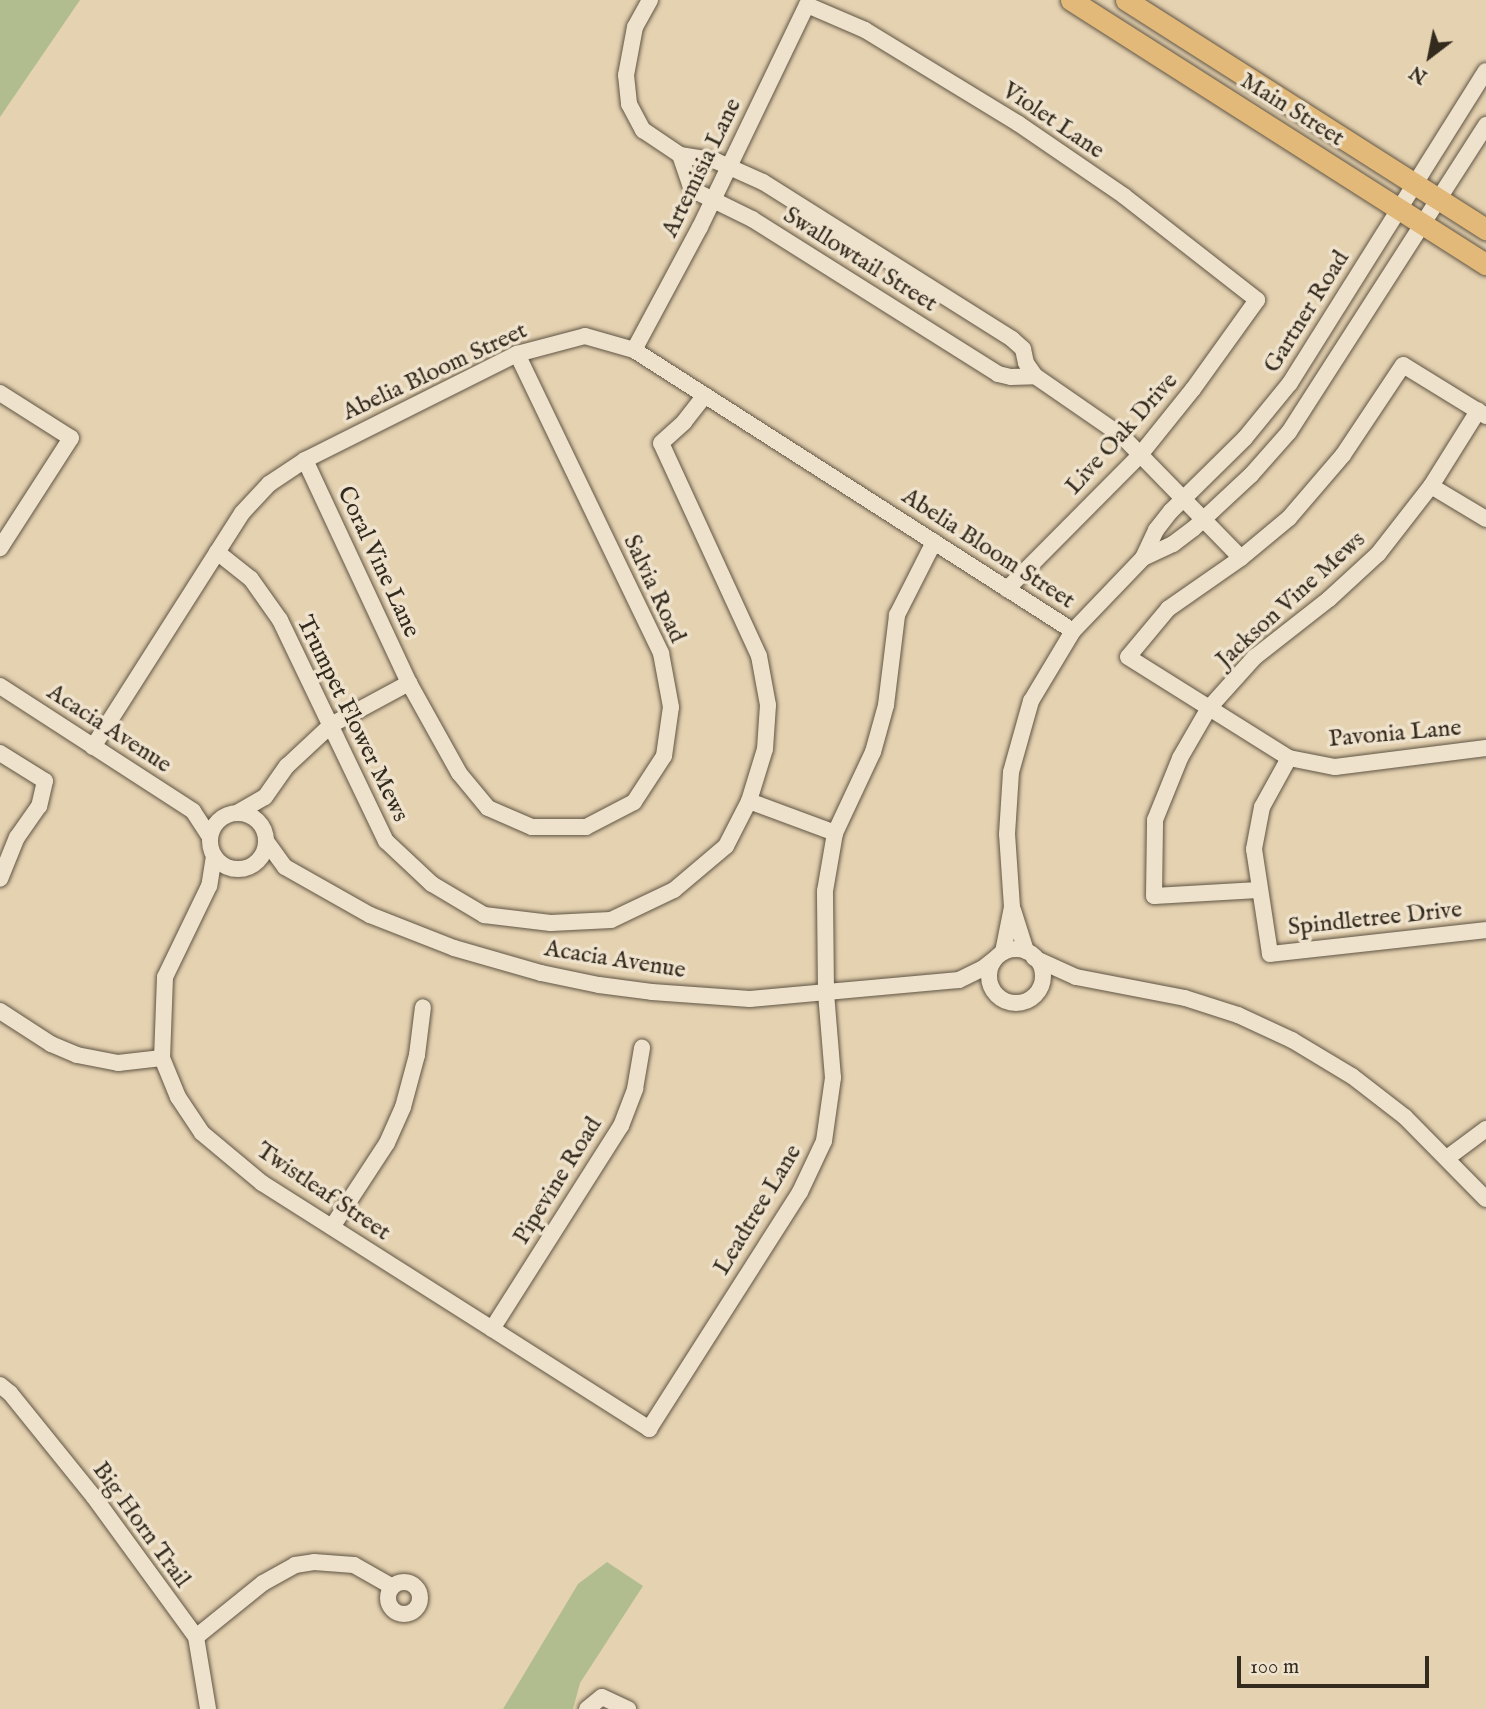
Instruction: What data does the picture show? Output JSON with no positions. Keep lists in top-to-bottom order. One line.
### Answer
{"streets":{"main road":["Main Street"],"street":["Violet Lane","Artemisia Lane","Swallowtail Street","Gartner Road","Abelia Bloom Street","Live Oak Drive","Coral Vine Lane","Salvia Road","Jackson Vine Mews","Trumpet Flower Mews","Acacia Avenue","Pavonia Lane","Spindletree Drive","Pipevine Road","Twistleaf Street","Leadtree Lane","Big Horn Trail"]},"crossings":[["Main Street","Gartner Road"],["Violet Lane","Artemisia Lane"],["Violet Lane","Live Oak Drive"],["Artemisia Lane","Swallowtail Street"],["Artemisia Lane","Abelia Bloom Street"],["Swallowtail Street","Gartner Road"],["Swallowtail Street","Live Oak Drive"],["Swallowtail Street","Pavonia Lane"],["Gartner Road","Abelia Bloom Street"],["Abelia Bloom Street","Live Oak Drive"],["Abelia Bloom Street","Coral Vine Lane"],["Abelia Bloom Street","Salvia Road"],["Abelia Bloom Street","Trumpet Flower Mews"],["Abelia Bloom Street","Acacia Avenue"],["Abelia Bloom Street","Leadtree Lane"],["Coral Vine Lane","Salvia Road"],["Jackson Vine Mews","Pavonia Lane"],["Jackson Vine Mews","Spindletree Drive"],["Acacia Avenue","Twistleaf Street"],["Acacia Avenue","Leadtree Lane"],["Pipevine Road","Twistleaf Street"],["Twistleaf Street","Leadtree Lane"]],"scale_bar":"100 m","north":"bottom left"}
